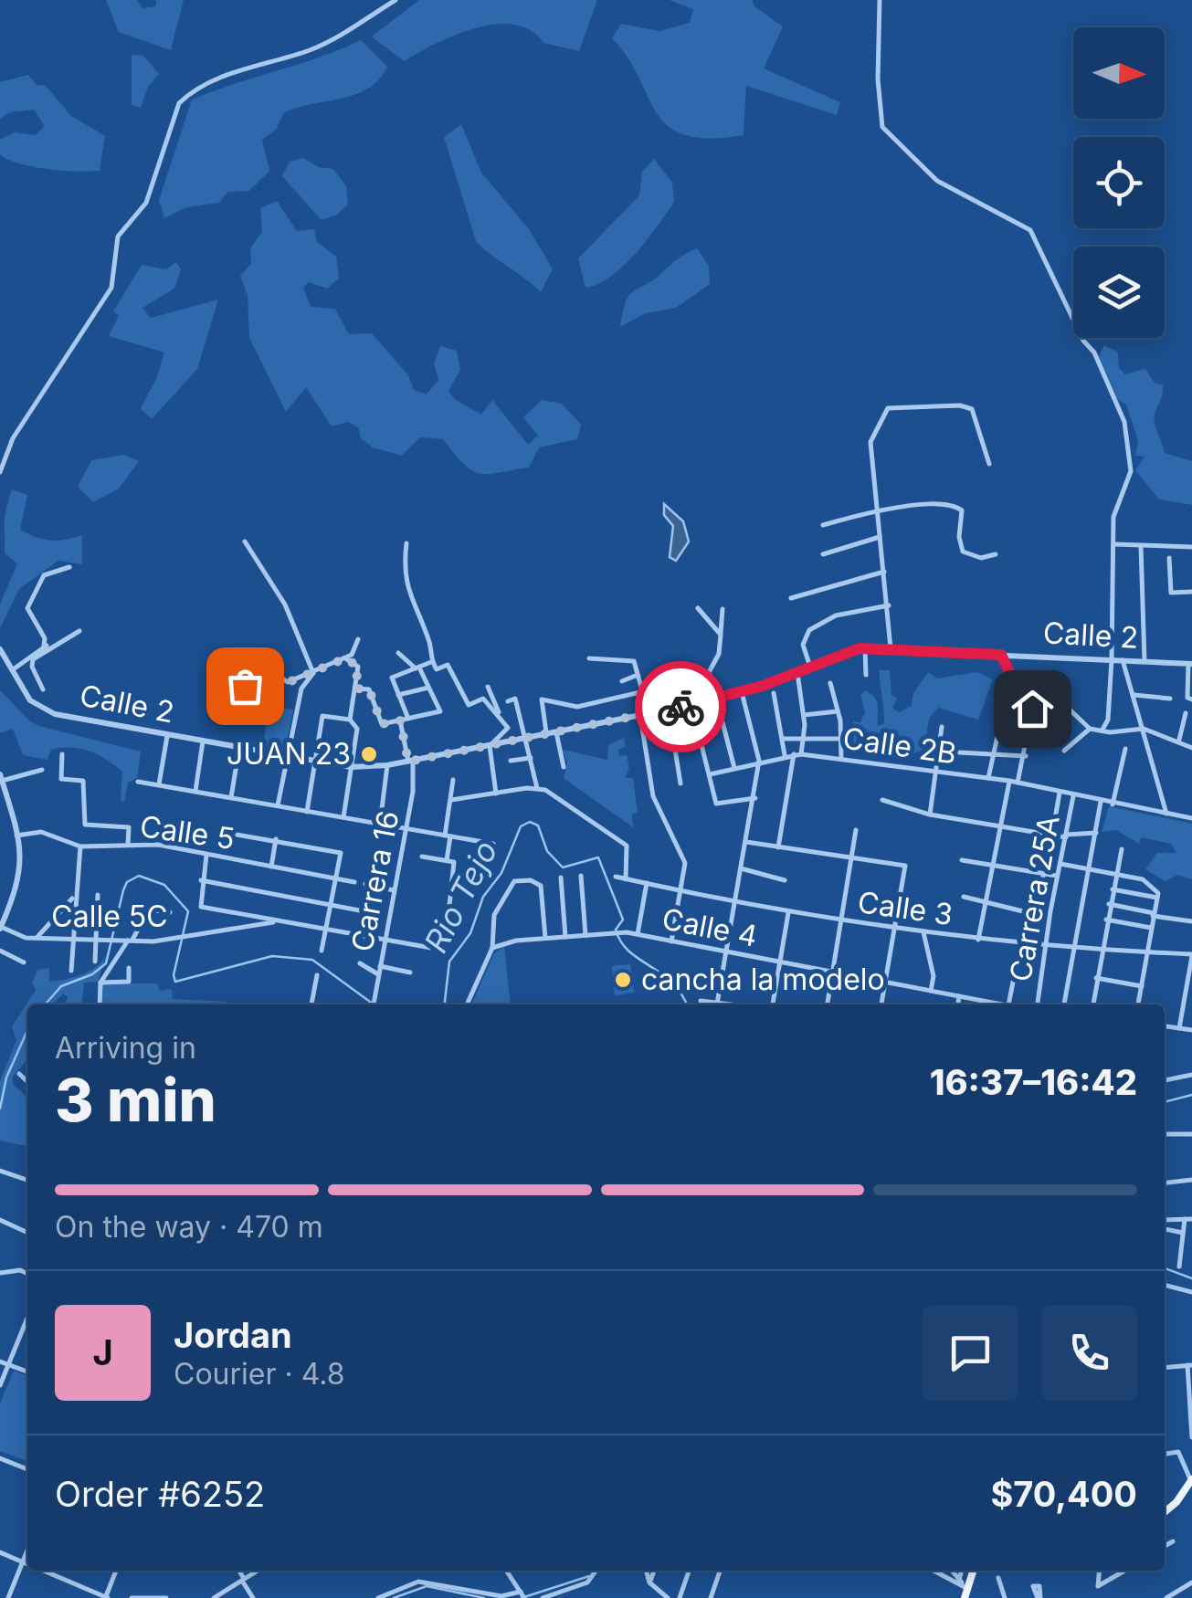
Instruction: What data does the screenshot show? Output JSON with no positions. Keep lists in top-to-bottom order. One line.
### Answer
{"streets":{"street":["Calle 2","Calle 2B","Calle 5","Carrera 16","Carrera 25A","Calle 3","Calle 5C","Calle 4"]},"crossings":[["Calle 2","Carrera 16"],["Calle 2B","Carrera 25A"],["Carrera 25A","Calle 3"]],"water":["Rio Tejo"],"places":["JUAN 23","cancha la modelo"],"north":"right","page":{"heading":["3 min","Arriving in","16:37–16:42"],"panel":["Jordan","Courier · 4.8","Order #6252","$70,400"],"bar":"On the way · 470 m","round":"J"}}
